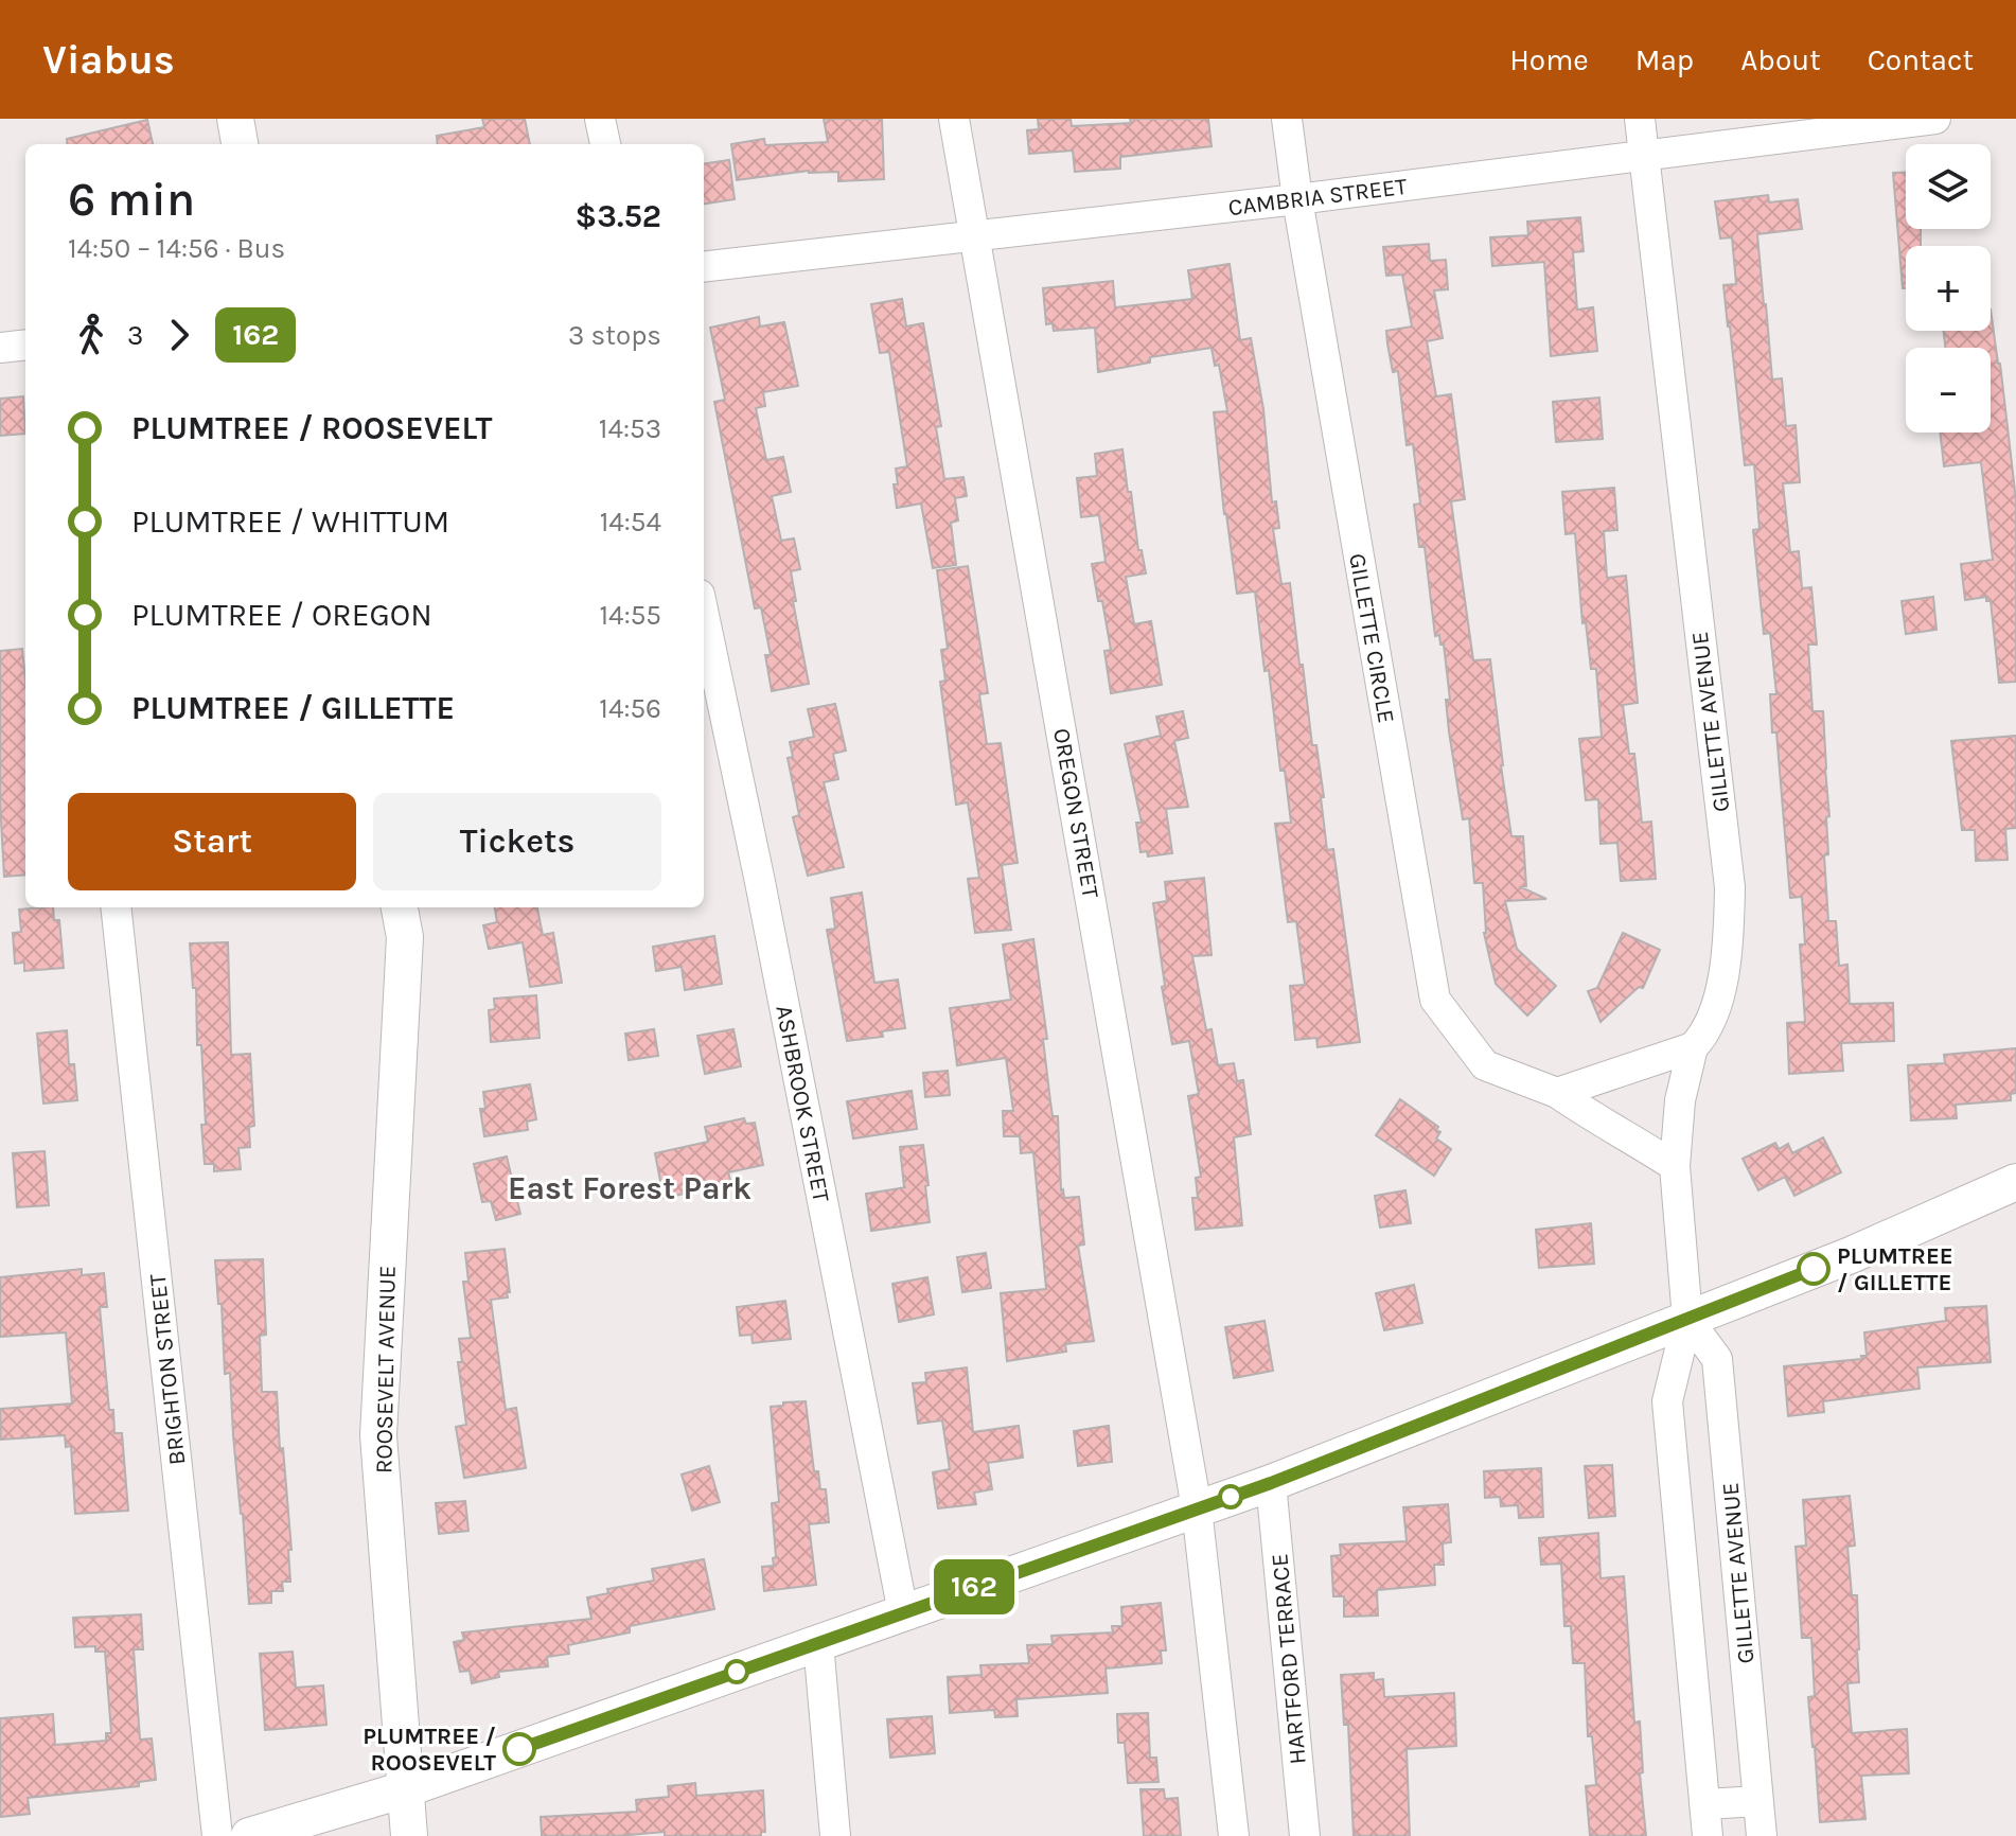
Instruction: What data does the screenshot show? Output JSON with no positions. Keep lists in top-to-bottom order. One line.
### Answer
{"streets":{"street":["CAMBRIA STREET","GILLETTE CIRCLE","GILLETTE AVENUE","OREGON STREET","ASHBROOK STREET","BRIGHTON STREET","ROOSEVELT AVENUE","HARTFORD TERRACE"]},"crossings":[["CAMBRIA STREET","GILLETTE CIRCLE"],["CAMBRIA STREET","GILLETTE AVENUE"],["CAMBRIA STREET","OREGON STREET"],["GILLETTE CIRCLE","GILLETTE AVENUE"]],"districts":["East Forest Park"],"places":["PLUMTREE / GILLETTE","PLUMTREE / ROOSEVELT"],"lines":["bus line 162"],"page":{"header":"Viabus","nav":["Home","Map","About","Contact"],"on_map":"162","map_buttons":["+","−"],"heading":["6 min","14:50 – 14:56 · Bus","$3.52"],"legs":["3","162","3 stops"],"list":[{"name":"PLUMTREE / ROOSEVELT","value":"14:53"},{"name":"PLUMTREE / WHITTUM","value":"14:54"},{"name":"PLUMTREE / OREGON","value":"14:55"},{"name":"PLUMTREE / GILLETTE","value":"14:56"}],"buttons":["Start","Tickets"]}}
